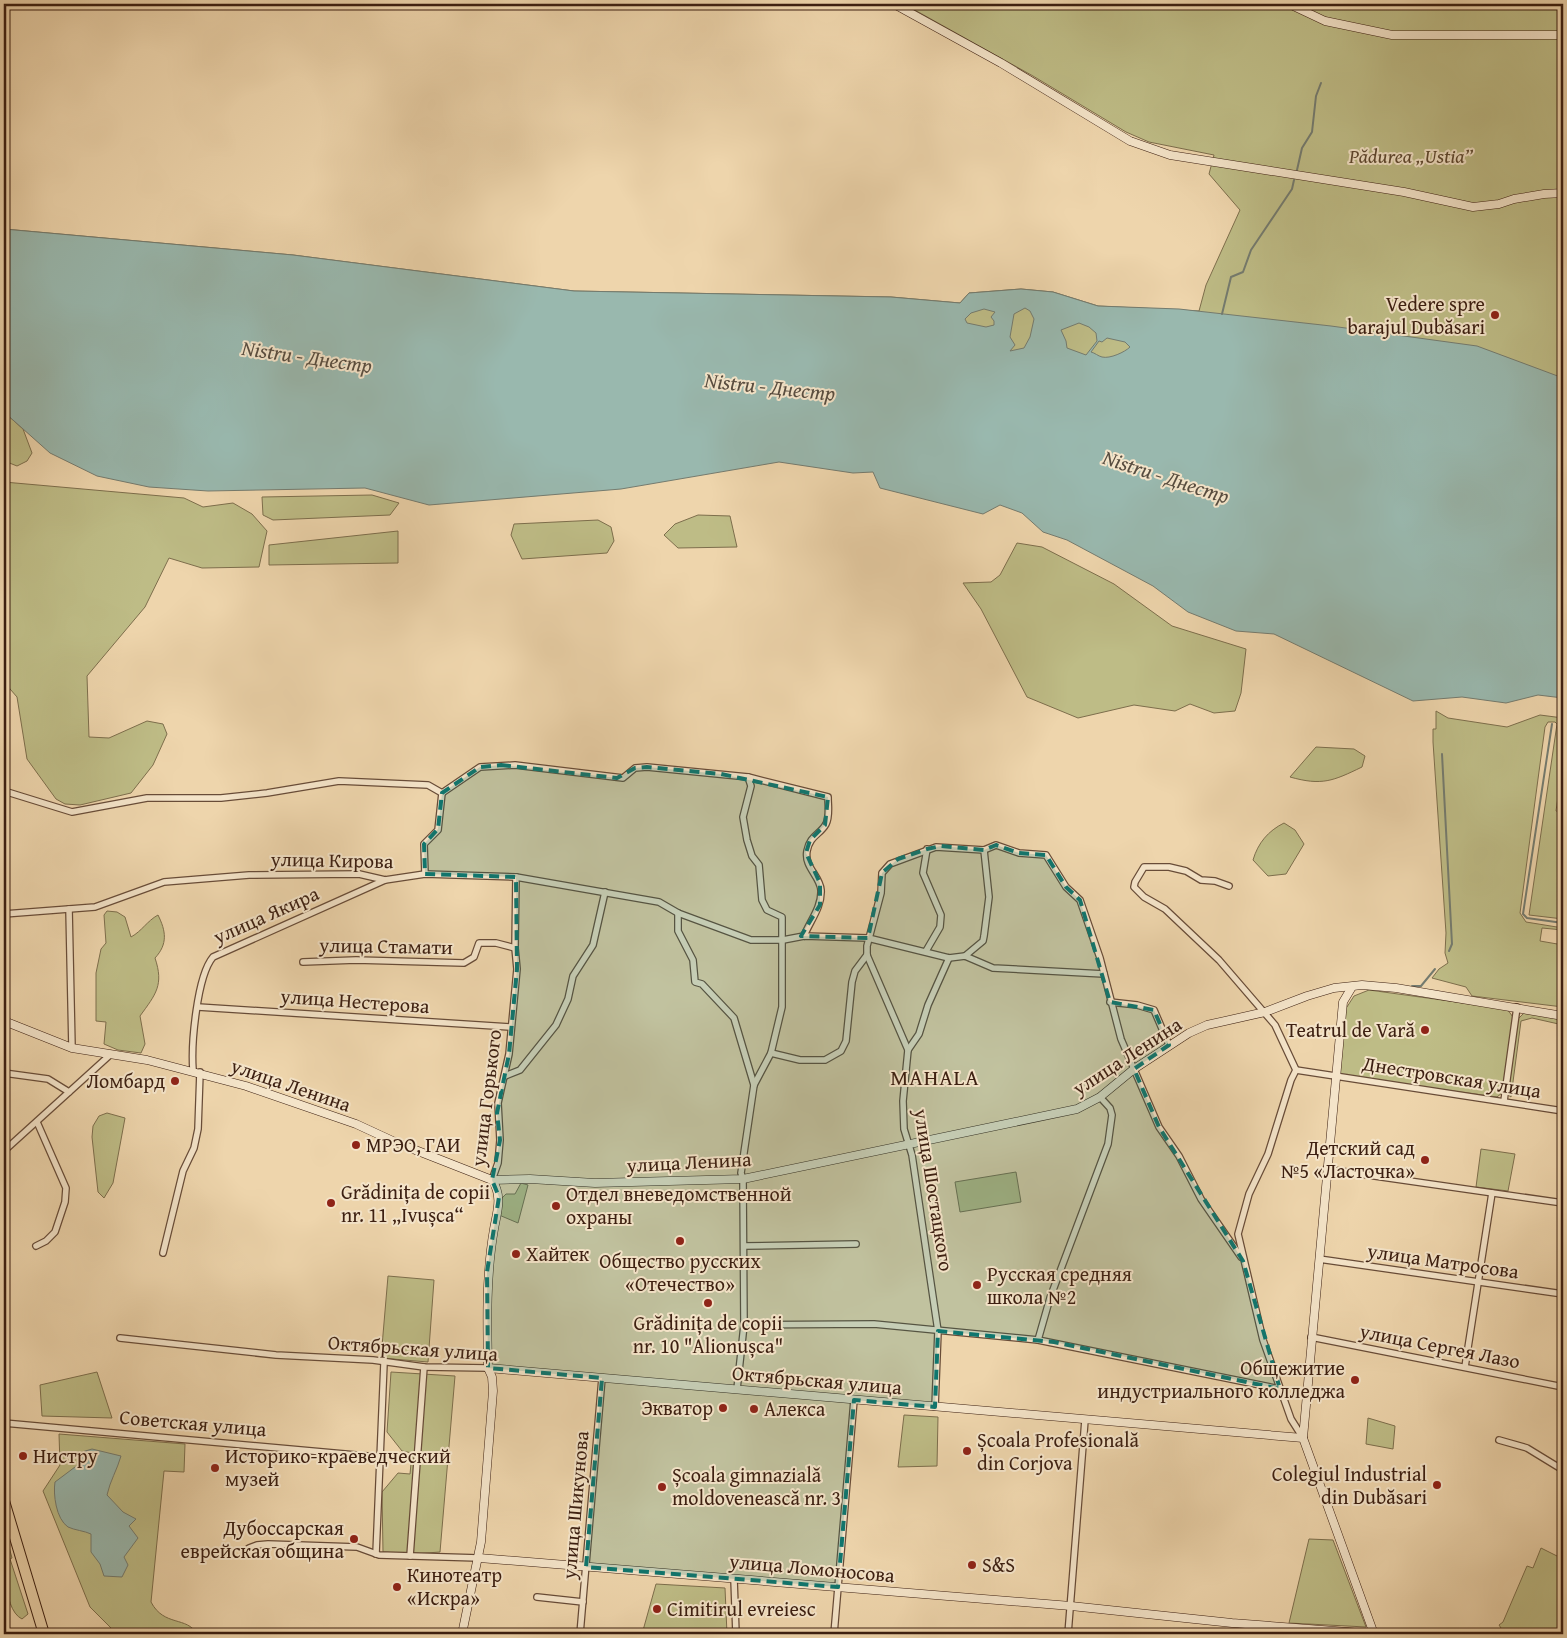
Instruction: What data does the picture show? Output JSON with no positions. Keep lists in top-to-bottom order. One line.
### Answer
{"streets":{"street":["улица Кирова","улица Якира","улица Стамати","улица Нестерова","улица Ленина","Днестровская улица","улица Горького","улица Шостацкого","улица Матросова","улица Сергея Лазо","Октябрьская улица","Советская улица","улица Шикунова","улица Ломоносова"]},"crossings":[["улица Кирова","улица Якира"],["улица Кирова","улица Горького"],["улица Кирова","улица Шостацкого"],["улица Якира","улица Нестерова"],["улица Якира","улица Ленина"],["улица Стамати","улица Горького"],["улица Нестерова","улица Горького"],["улица Ленина","улица Горького"],["улица Ленина","улица Шостацкого"],["улица Горького","Октябрьская улица"],["улица Горького","улица Ломоносова"],["улица Шостацкого","Октябрьская улица"],["Октябрьская улица","улица Шикунова"],["улица Шикунова","улица Ломоносова"]],"districts":["MAHALA"],"water":["Nistru - Днестр"],"parks":["Pădurea „Ustia”"],"places":["Vedere spre barajul Dubăsari","Teatrul de Vară","Ломбард","МРЭО, ГАИ","Детский сад №5 «Ласточка»","Grădinița de copii nr. 11 „Ivușca“","Отдел вневедомственной охраны","Общество русских «Отечество»","Хайтек","Русская средняя школа №2","Grădinița de copii nr. 10 \"Alionușca\"","Общежитие индустриального колледжа","Экватор","Алекса","Școala Profesională din Corjova","Нистру","Историко-краеведческий музей","Colegiul Industrial din Dubăsari","Școala gimnazială moldovenească nr. 3","Дубоссарская еврейская община","S&S","Кинотеатр «Искра»","Cimitirul evreiesc"]}
